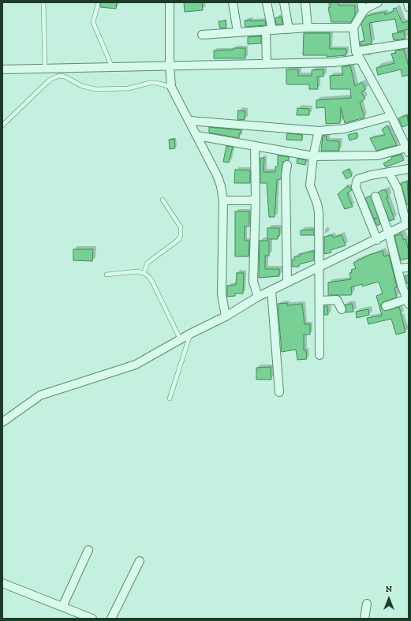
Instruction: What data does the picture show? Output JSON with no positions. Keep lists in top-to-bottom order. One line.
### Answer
{"north":"top"}
